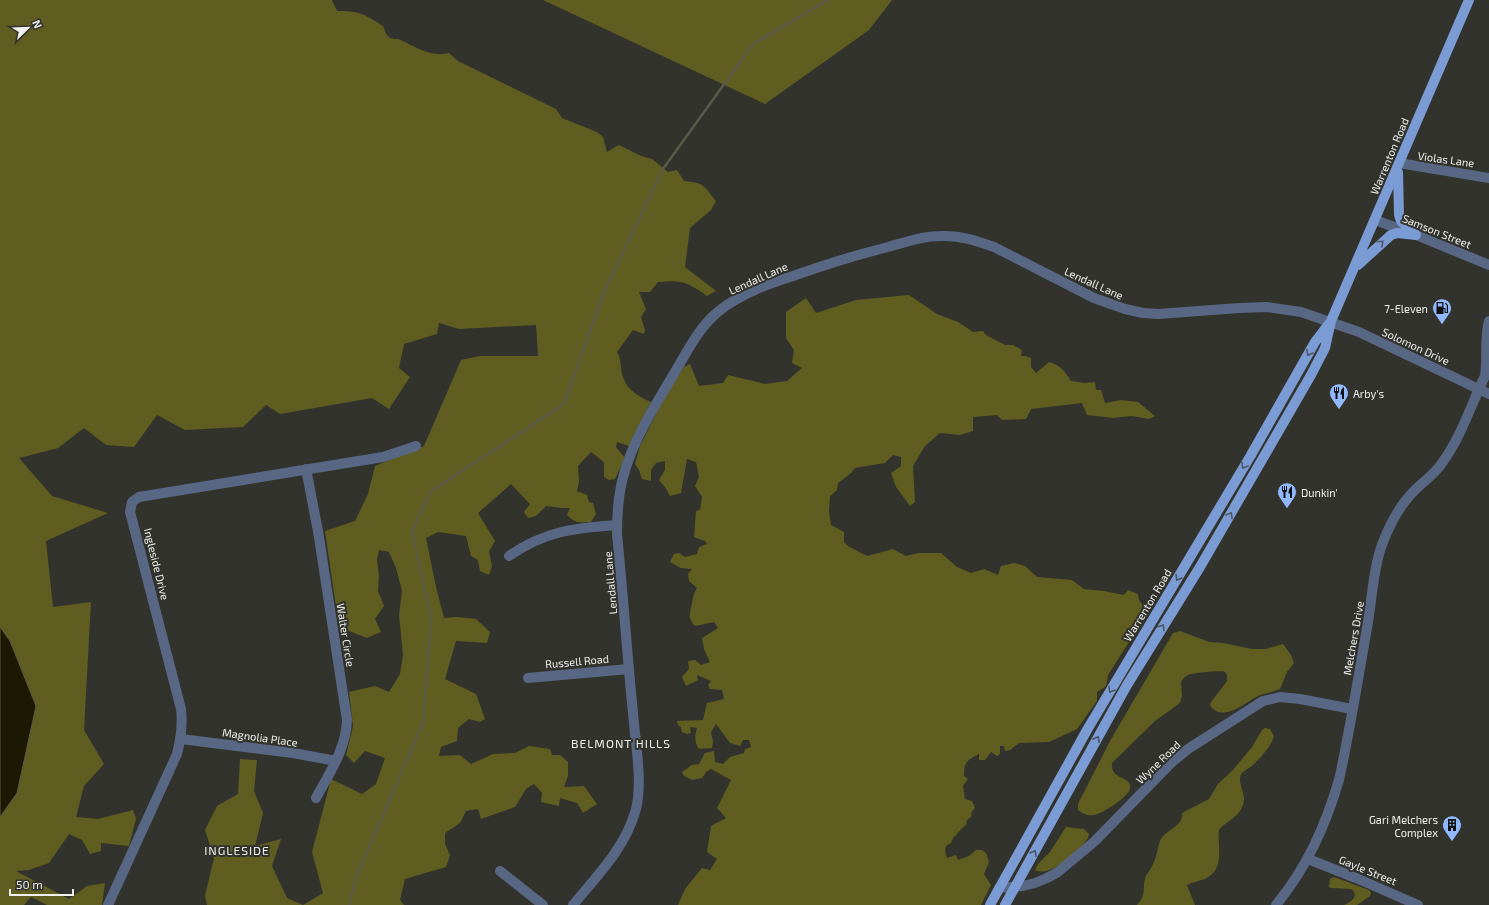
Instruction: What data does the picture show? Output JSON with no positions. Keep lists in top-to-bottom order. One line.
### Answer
{"streets":{"main road":["Warrenton Road"],"street":["Violas Lane","Samson Street","Lendall Lane","Solomon Drive","Ingleside Drive","Walter Circle","Melchers Drive","Russell Road","Magnolia Place","Wyne Road","Gayle Street"]},"crossings":[["Warrenton Road","Violas Lane"],["Warrenton Road","Samson Street"],["Warrenton Road","Lendall Lane"],["Warrenton Road","Solomon Drive"],["Warrenton Road","Wyne Road"],["Lendall Lane","Solomon Drive"],["Lendall Lane","Russell Road"],["Solomon Drive","Melchers Drive"],["Ingleside Drive","Walter Circle"],["Ingleside Drive","Magnolia Place"],["Walter Circle","Magnolia Place"],["Melchers Drive","Wyne Road"],["Melchers Drive","Gayle Street"]],"districts":["BELMONT HILLS","INGLESIDE"],"places":{"fuel station":["7-Eleven"],"restaurant":["Arby's","Dunkin'"],"building":["Gari Melchers Complex"]},"scale_bar":"50 m","north":"top right"}
